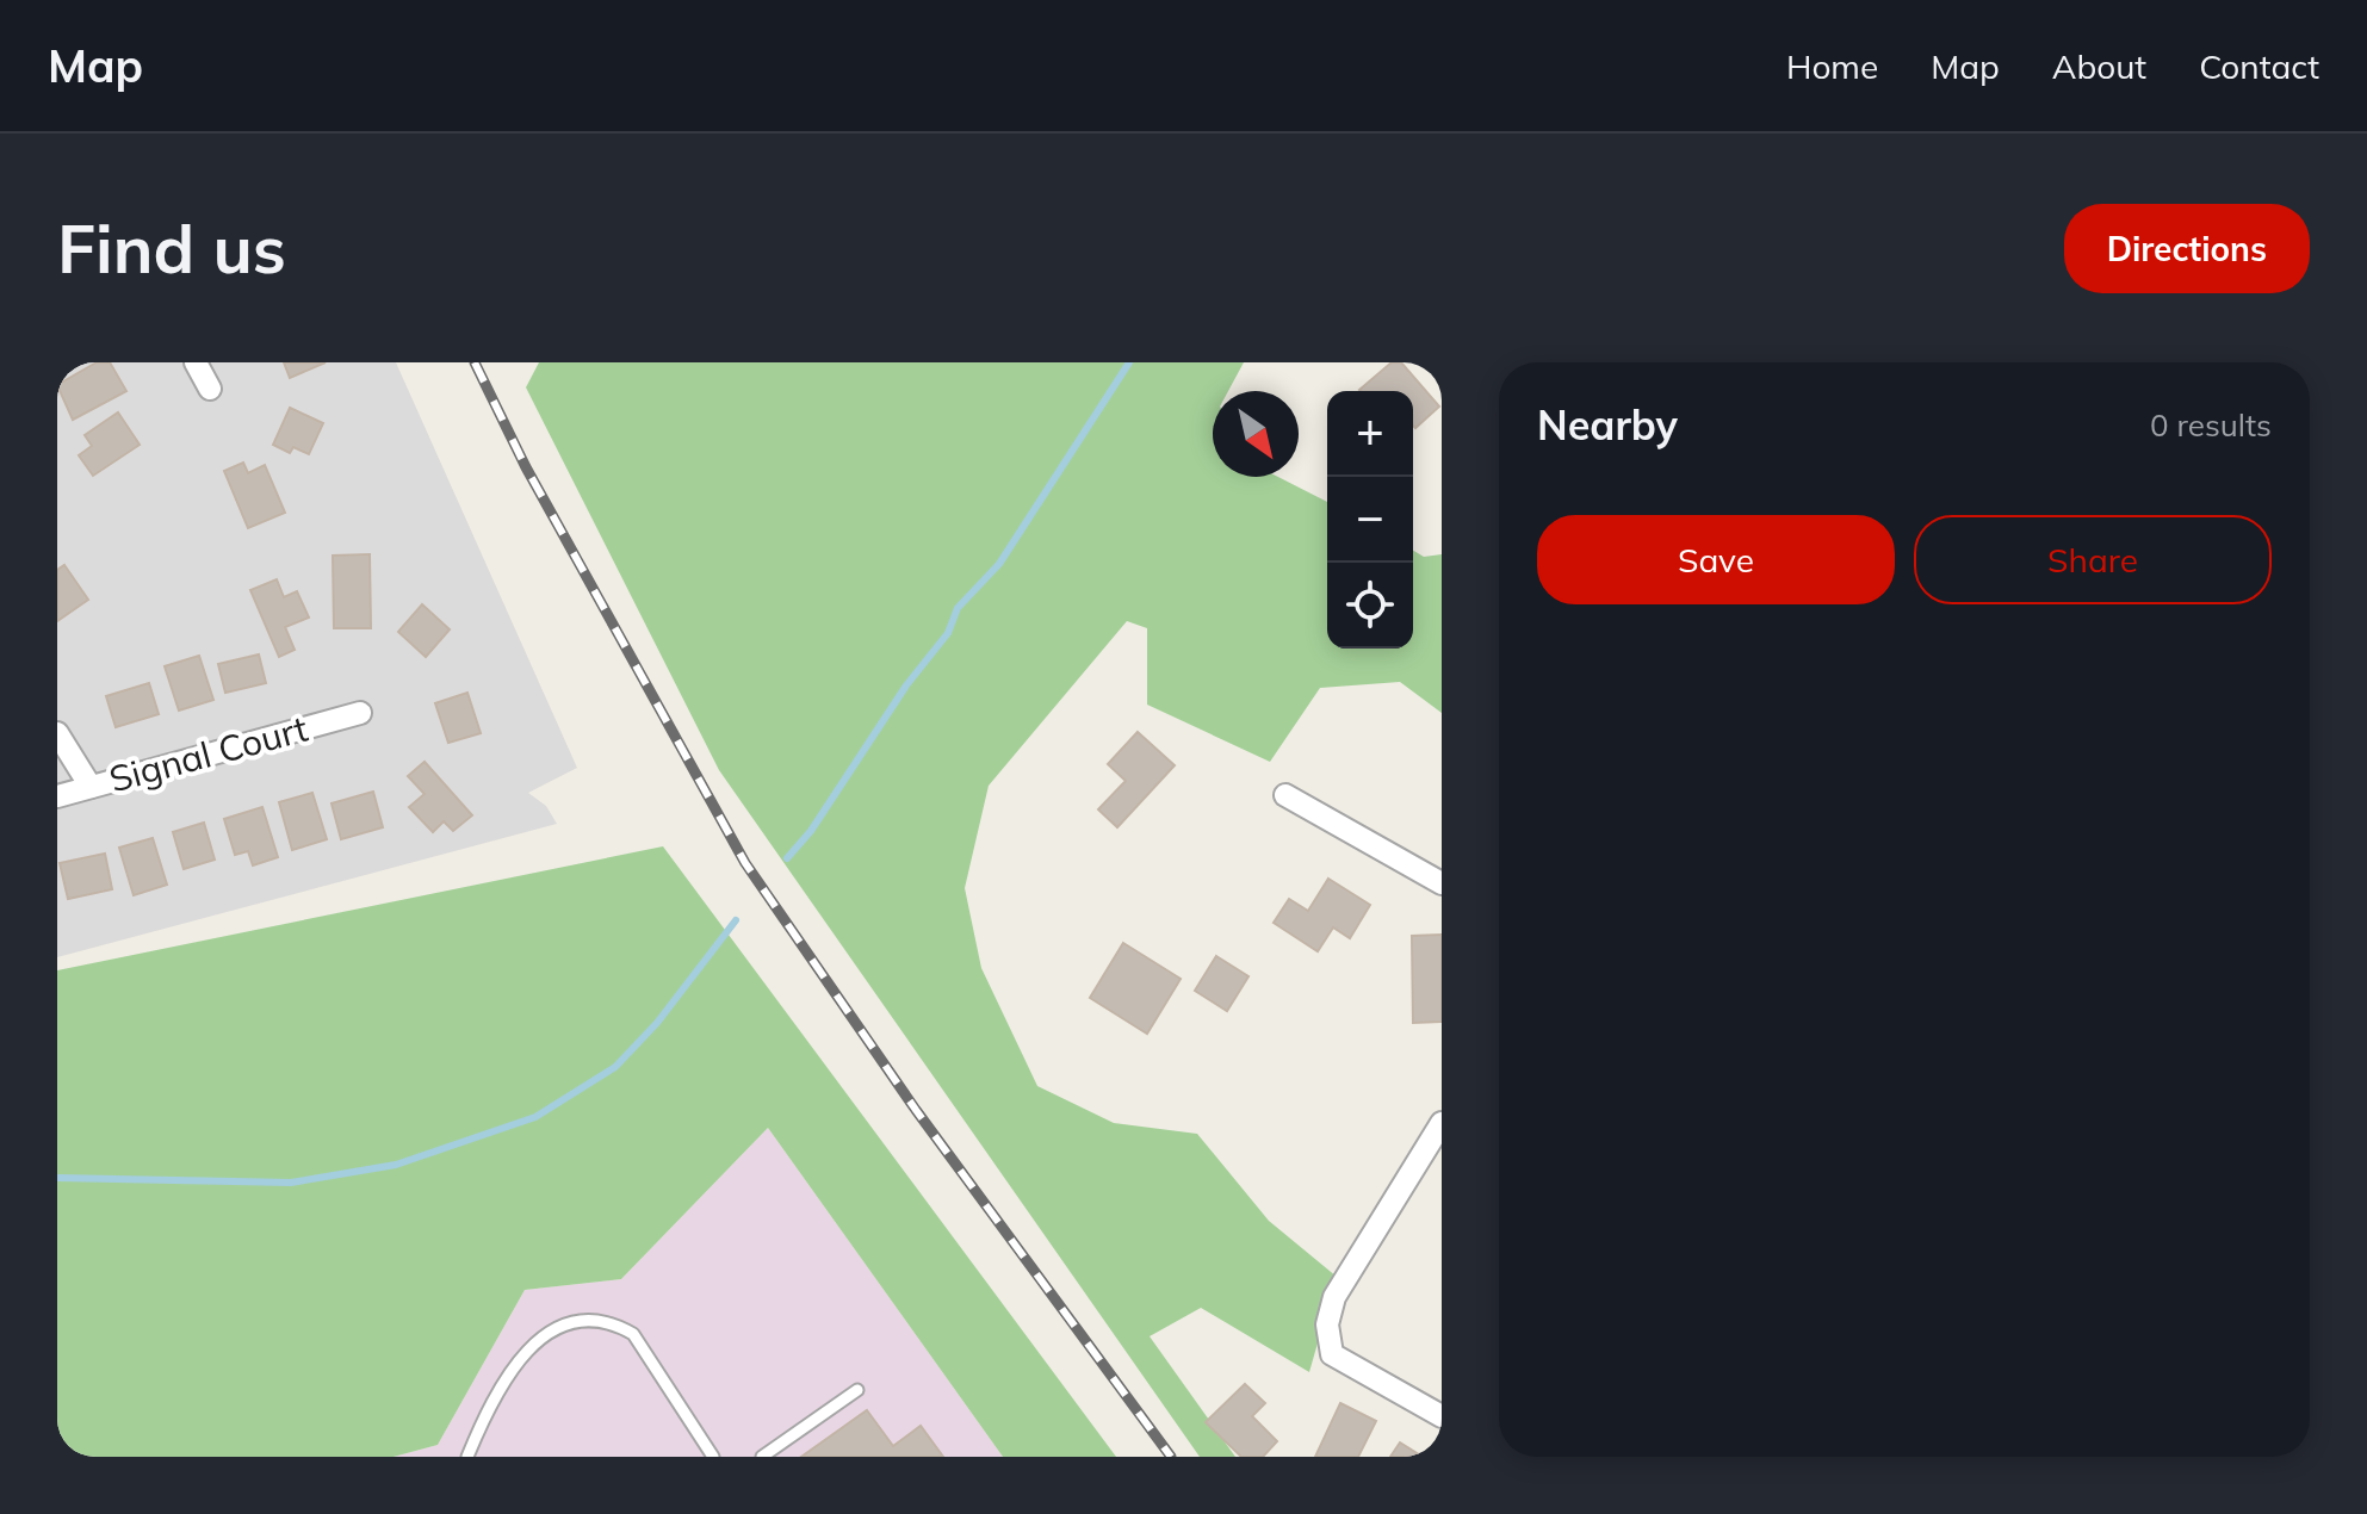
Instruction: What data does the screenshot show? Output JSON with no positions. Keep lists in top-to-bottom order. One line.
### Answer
{"streets":{"street":["Signal Court"]},"north":"bottom right","page":{"header":"Map","nav":["Home","Map","About","Contact"],"buttons":["Directions",["Save","Share"]],"title":"Find us","heading":["Nearby","0 results"],"map_buttons":["+","−"]}}
